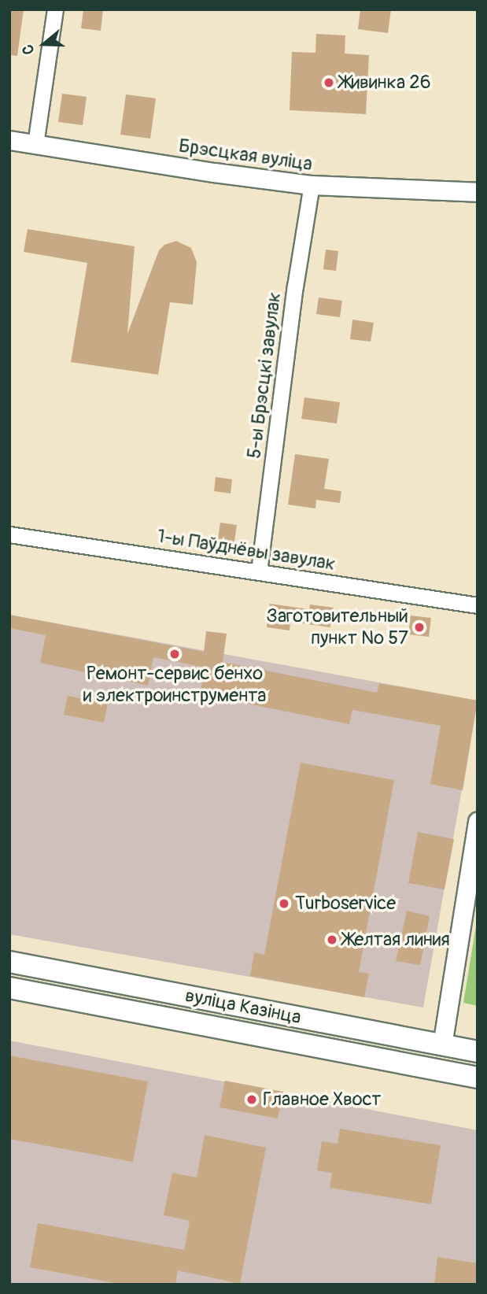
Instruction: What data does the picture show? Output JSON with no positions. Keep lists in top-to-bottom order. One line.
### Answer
{"streets":{"main road":["вуліца Казінца"],"street":["Брэсцкая вуліца","5-ы Брэсцкі завулак","1-ы Паўднёвы завулак"]},"crossings":[["Брэсцкая вуліца","5-ы Брэсцкі завулак"],["5-ы Брэсцкі завулак","1-ы Паўднёвы завулак"]],"places":["Живинка 26","Заготовительный пункт № 57","Ремонт-сервис бенхо и электроинструмента","Turboservice","Желтая линия","Главное Хвост"],"north":"left"}
